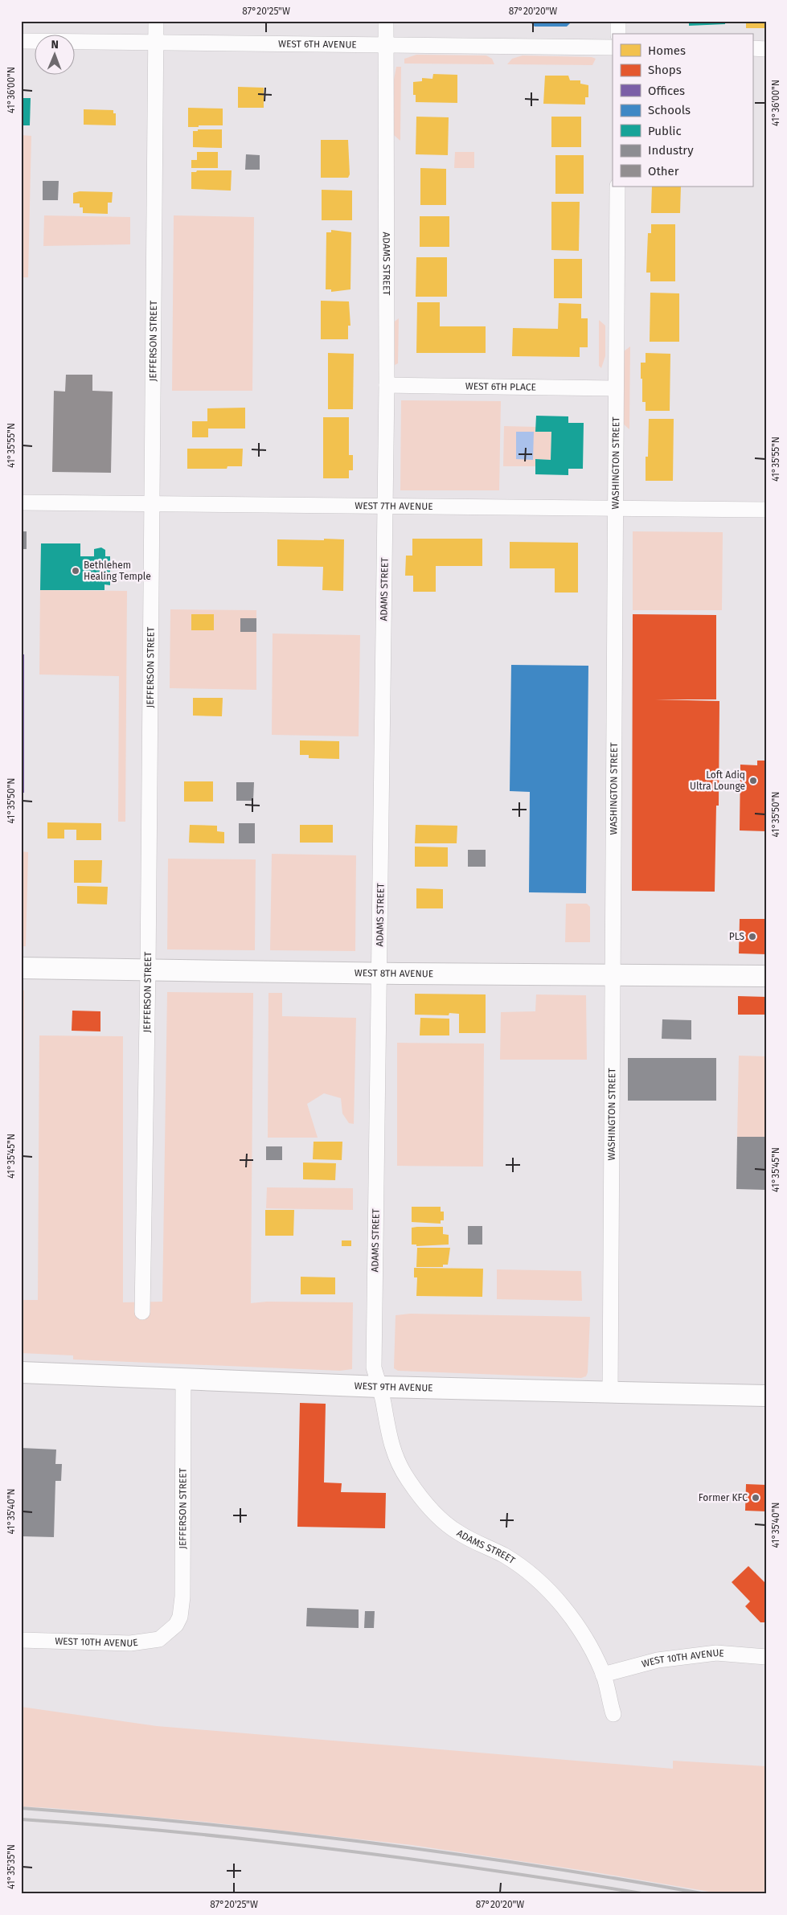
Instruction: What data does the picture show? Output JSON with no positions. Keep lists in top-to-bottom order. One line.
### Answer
{"streets":{"street":["WEST 6TH AVENUE","ADAMS STREET","JEFFERSON STREET","WEST 6TH PLACE","WASHINGTON STREET","WEST 7TH AVENUE","WEST 8TH AVENUE","WEST 9TH AVENUE","WEST 10TH AVENUE"]},"crossings":[["WEST 6TH AVENUE","ADAMS STREET"],["WEST 6TH AVENUE","JEFFERSON STREET"],["ADAMS STREET","WEST 6TH PLACE"],["ADAMS STREET","WEST 7TH AVENUE"],["ADAMS STREET","WEST 8TH AVENUE"],["ADAMS STREET","WEST 9TH AVENUE"],["ADAMS STREET","WEST 10TH AVENUE"],["JEFFERSON STREET","WEST 7TH AVENUE"],["JEFFERSON STREET","WEST 8TH AVENUE"],["JEFFERSON STREET","WEST 9TH AVENUE"],["JEFFERSON STREET","WEST 10TH AVENUE"],["WEST 6TH PLACE","WASHINGTON STREET"],["WASHINGTON STREET","WEST 7TH AVENUE"],["WASHINGTON STREET","WEST 8TH AVENUE"],["WASHINGTON STREET","WEST 9TH AVENUE"]],"places":["Bethlehem Healing Temple","Loft Adiq Ultra Lounge","PLS","Former KFC"],"legend":["Homes","Shops","Offices","Schools","Public","Industry","Other"],"north":"top","coordinates":["87°20'25\"W","87°20'20\"W","41°36'00\"N","41°35'55\"N","41°35'50\"N","41°35'45\"N","41°35'40\"N","41°35'35\"N"]}
